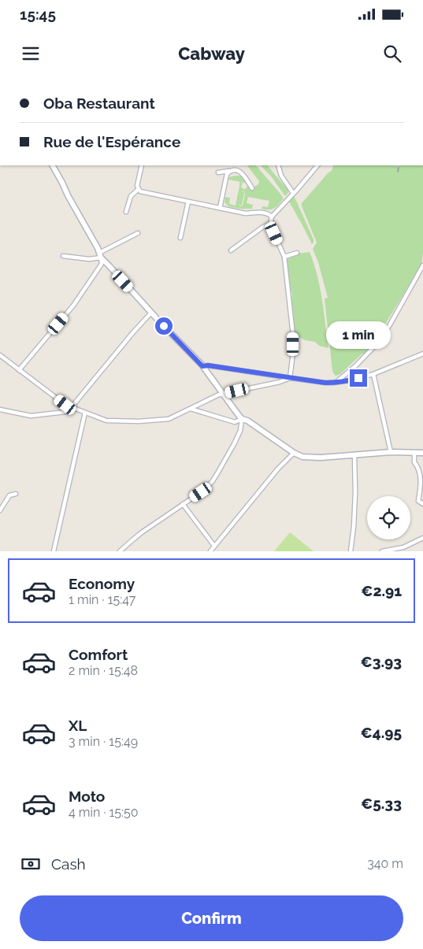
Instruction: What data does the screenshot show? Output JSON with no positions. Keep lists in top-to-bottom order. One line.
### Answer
{"page":{"status":"15:45","header":"Cabway","banner":["Oba Restaurant","Rue de l'Espérance"],"bubble":"1 min","list":[{"name":"Economy","note":"1 min · 15:47","value":"€2.91"},{"name":"Comfort","note":"2 min · 15:48","value":"€3.93"},{"name":"XL","note":"3 min · 15:49","value":"€4.95"},{"name":"Moto","note":"4 min · 15:50","value":"€5.33"}],"pay":["Cash","340 m"],"buttons":"Confirm"}}
